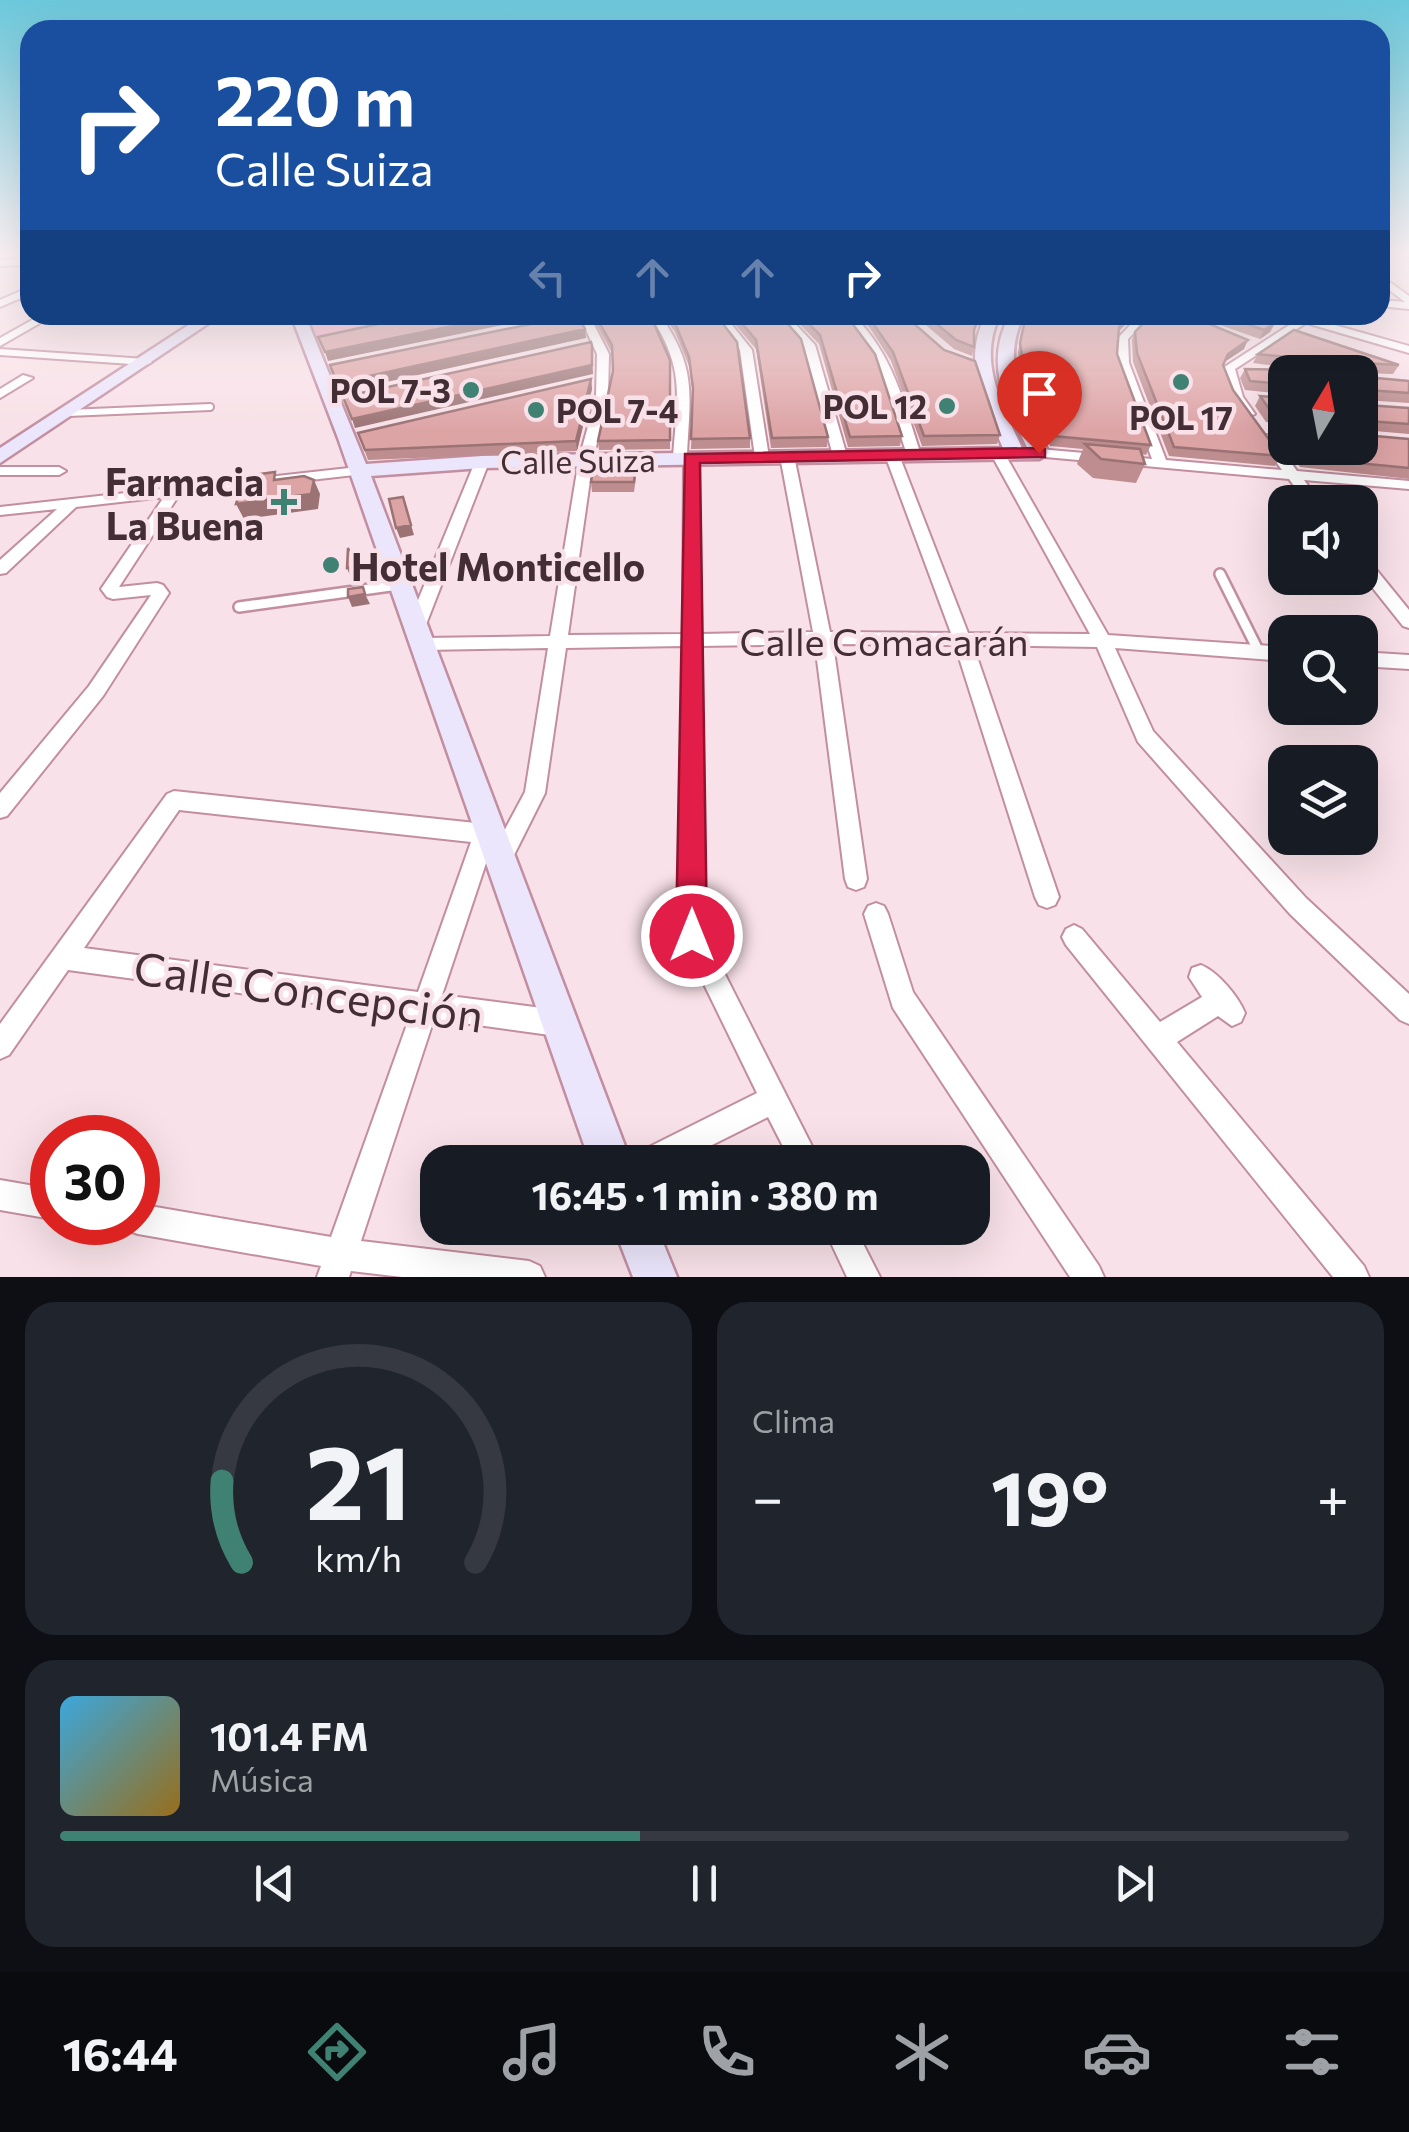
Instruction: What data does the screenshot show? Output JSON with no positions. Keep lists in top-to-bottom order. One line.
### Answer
{"streets":{"street":["Calle Suiza","Calle Comacarán","Calle Concepción"]},"places":{"other":["POL 17","POL 7-3","POL 12","POL 7-4","Hotel Monticello"],"health":["Farmacia La Buena"]},"north":"top","page":{"turn":["220 m","Calle Suiza"],"limit":"30","trip":"16:45 · 1 min · 380 m","tile":"Clima","heat":["−","19°","+"],"song":["101.4 FM","Música"],"tabs":"16:44","gauge":["21","km/h"]}}
